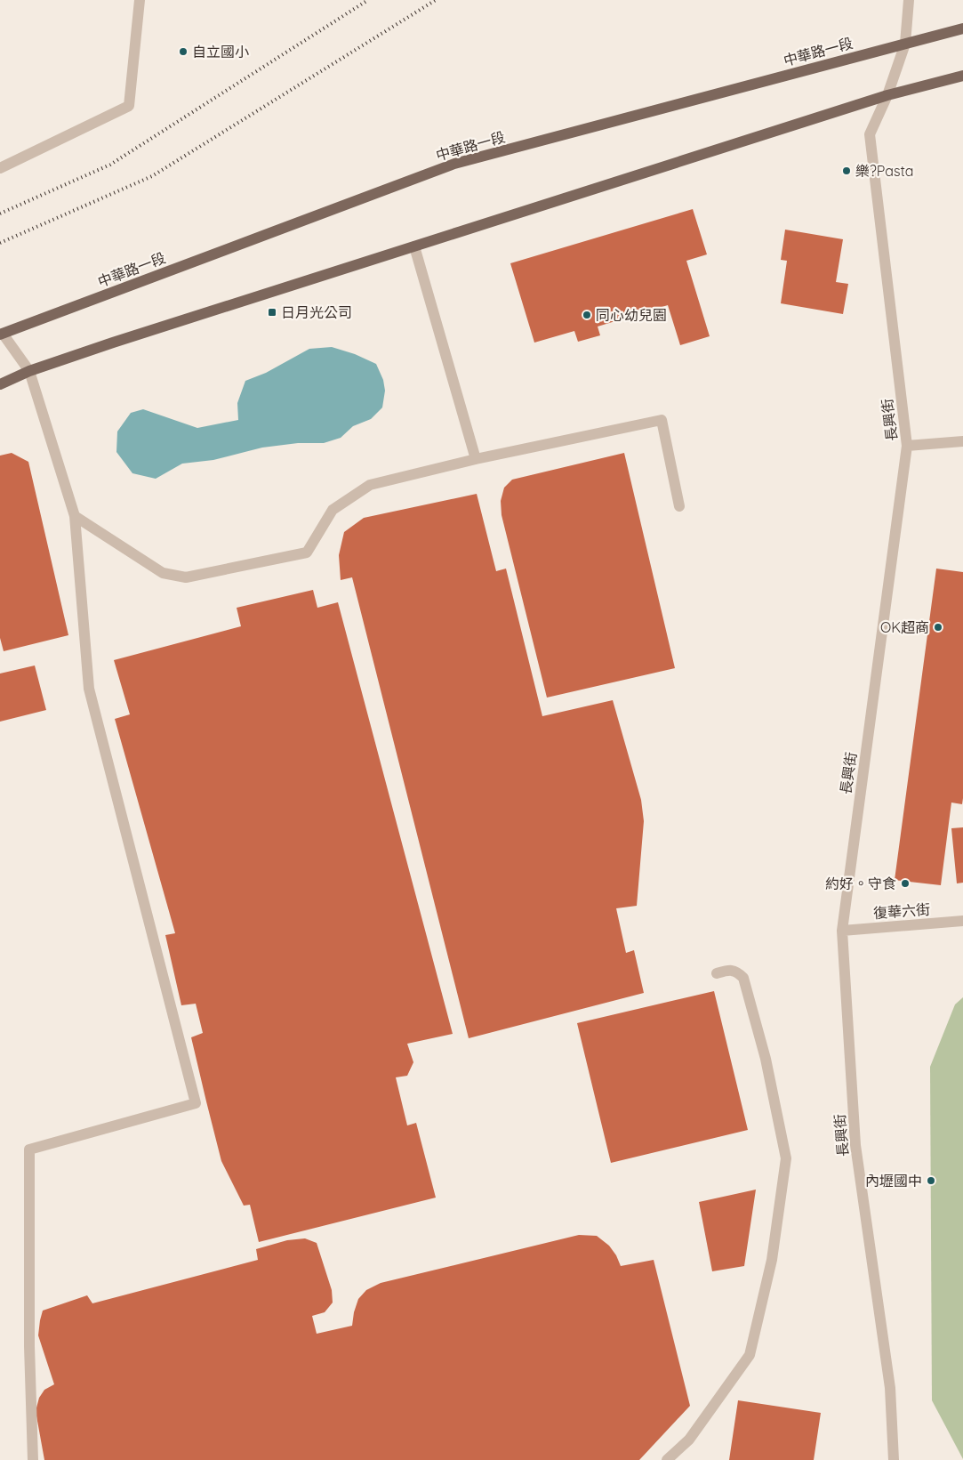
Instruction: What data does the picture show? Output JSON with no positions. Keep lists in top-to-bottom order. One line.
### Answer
{"streets":{"main road":["中華路一段"],"street":["長興街","復華六街"]},"crossings":[["中華路一段","長興街"],["長興街","復華六街"]],"places":{"other":["自立國小","樂?Pasta","同心幼兒園","OK超商","約好。守食","內壢國中"],"transit":["日月光公司"]}}
